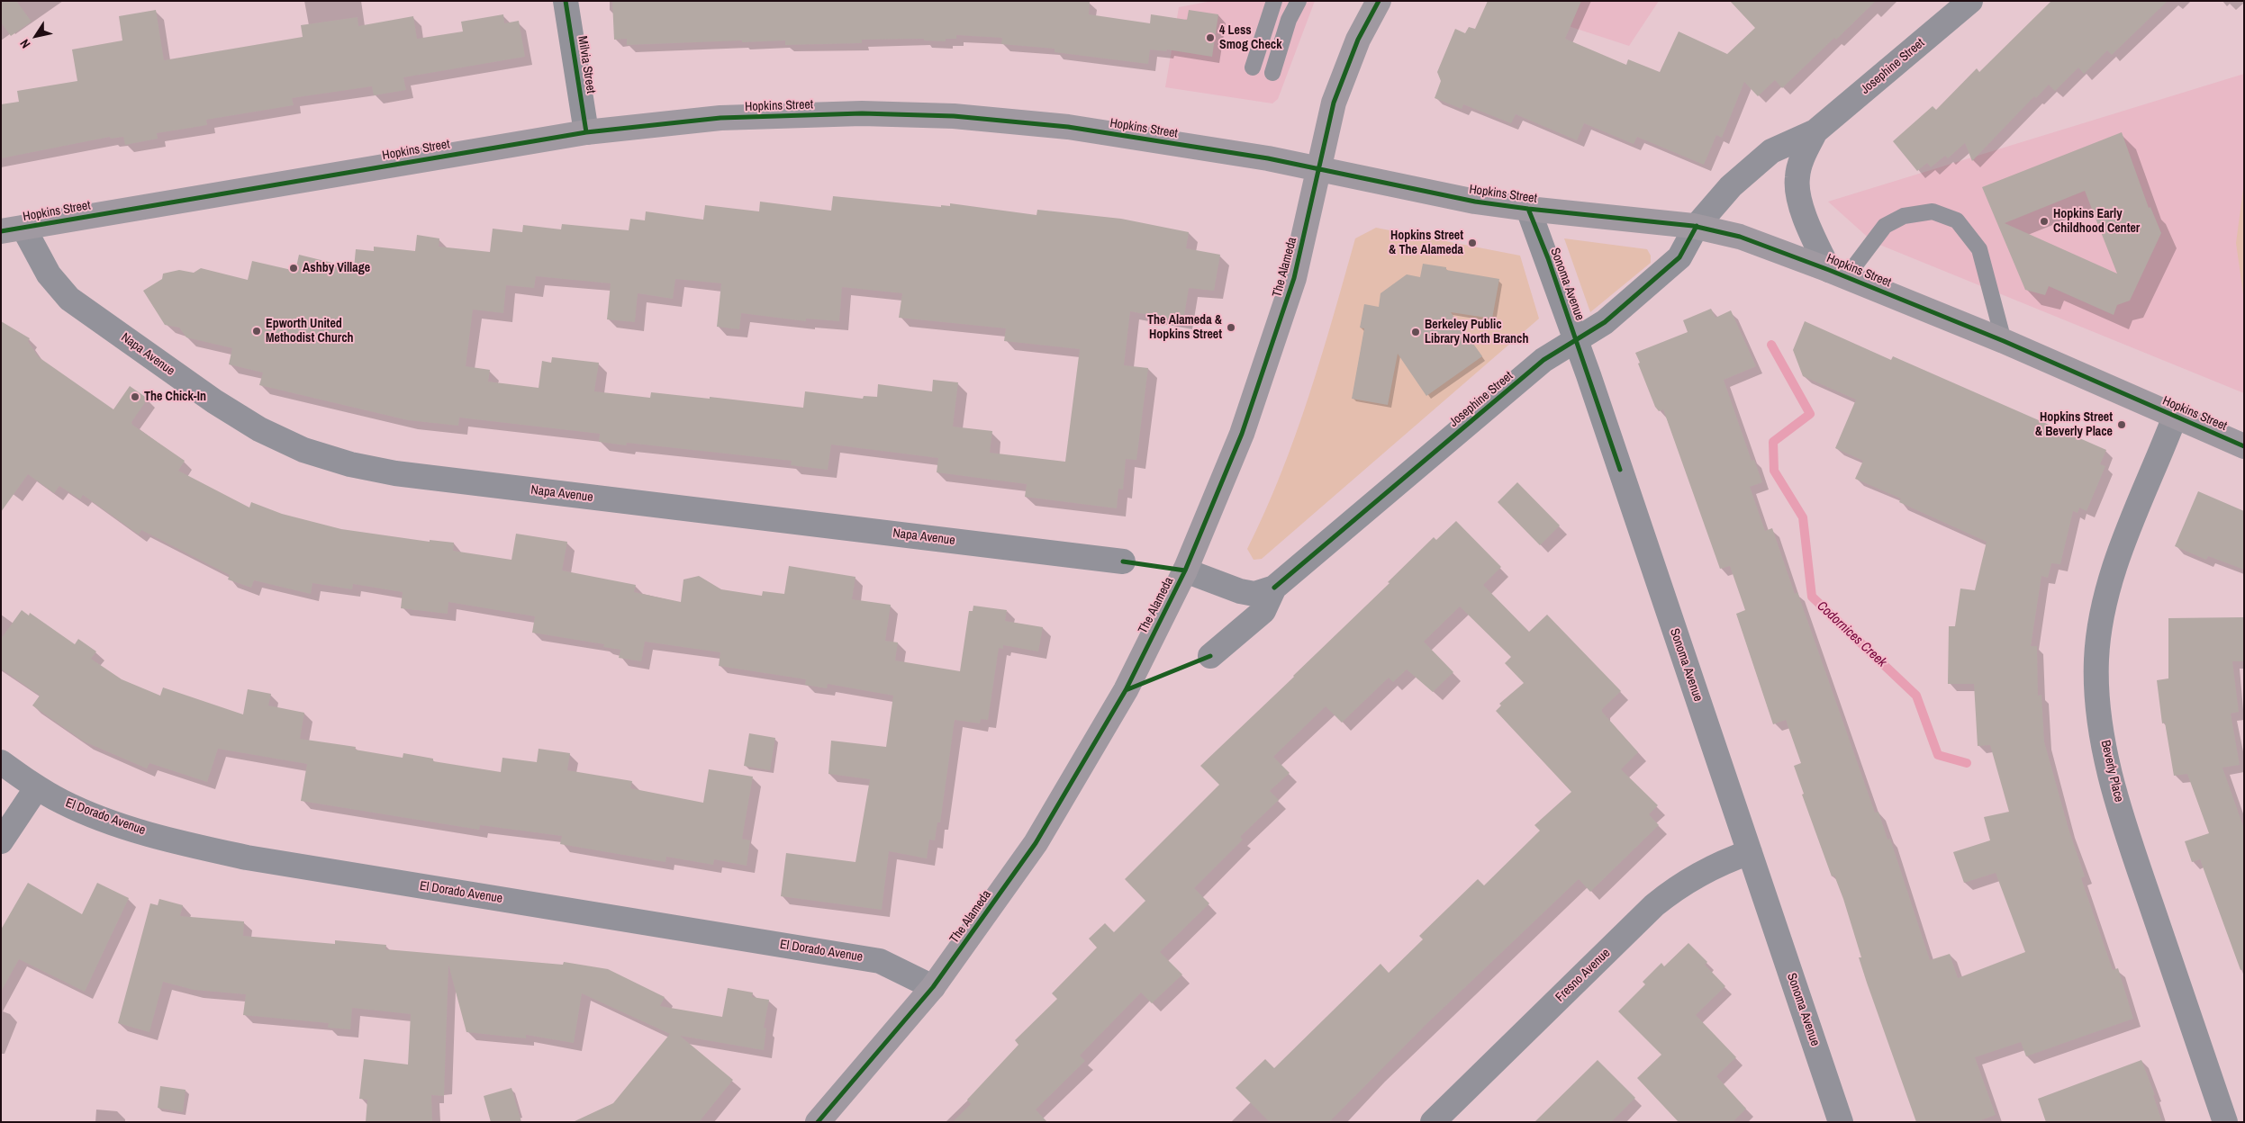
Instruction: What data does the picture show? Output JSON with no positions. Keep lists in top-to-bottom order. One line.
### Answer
{"streets":{"street":["Milvia Street","Josephine Street","Hopkins Street","The Alameda","Sonoma Avenue","Napa Avenue","Beverly Place","El Dorado Avenue","Fresno Avenue"]},"crossings":[["Milvia Street","Hopkins Street"],["Josephine Street","Hopkins Street"],["Josephine Street","The Alameda"],["Josephine Street","Sonoma Avenue"],["Hopkins Street","The Alameda"],["Hopkins Street","Sonoma Avenue"],["Hopkins Street","Napa Avenue"],["Hopkins Street","Beverly Place"],["The Alameda","El Dorado Avenue"],["Sonoma Avenue","Fresno Avenue"]],"water":["Codornices Creek"],"places":["4 Less Smog Check","Hopkins Early Childhood Center","Hopkins Street & The Alameda","Ashby Village","The Alameda & Hopkins Street","Epworth United Methodist Church","Berkeley Public Library North Branch","The Chick-In","Hopkins Street & Beverly Place"],"north":"bottom left"}
